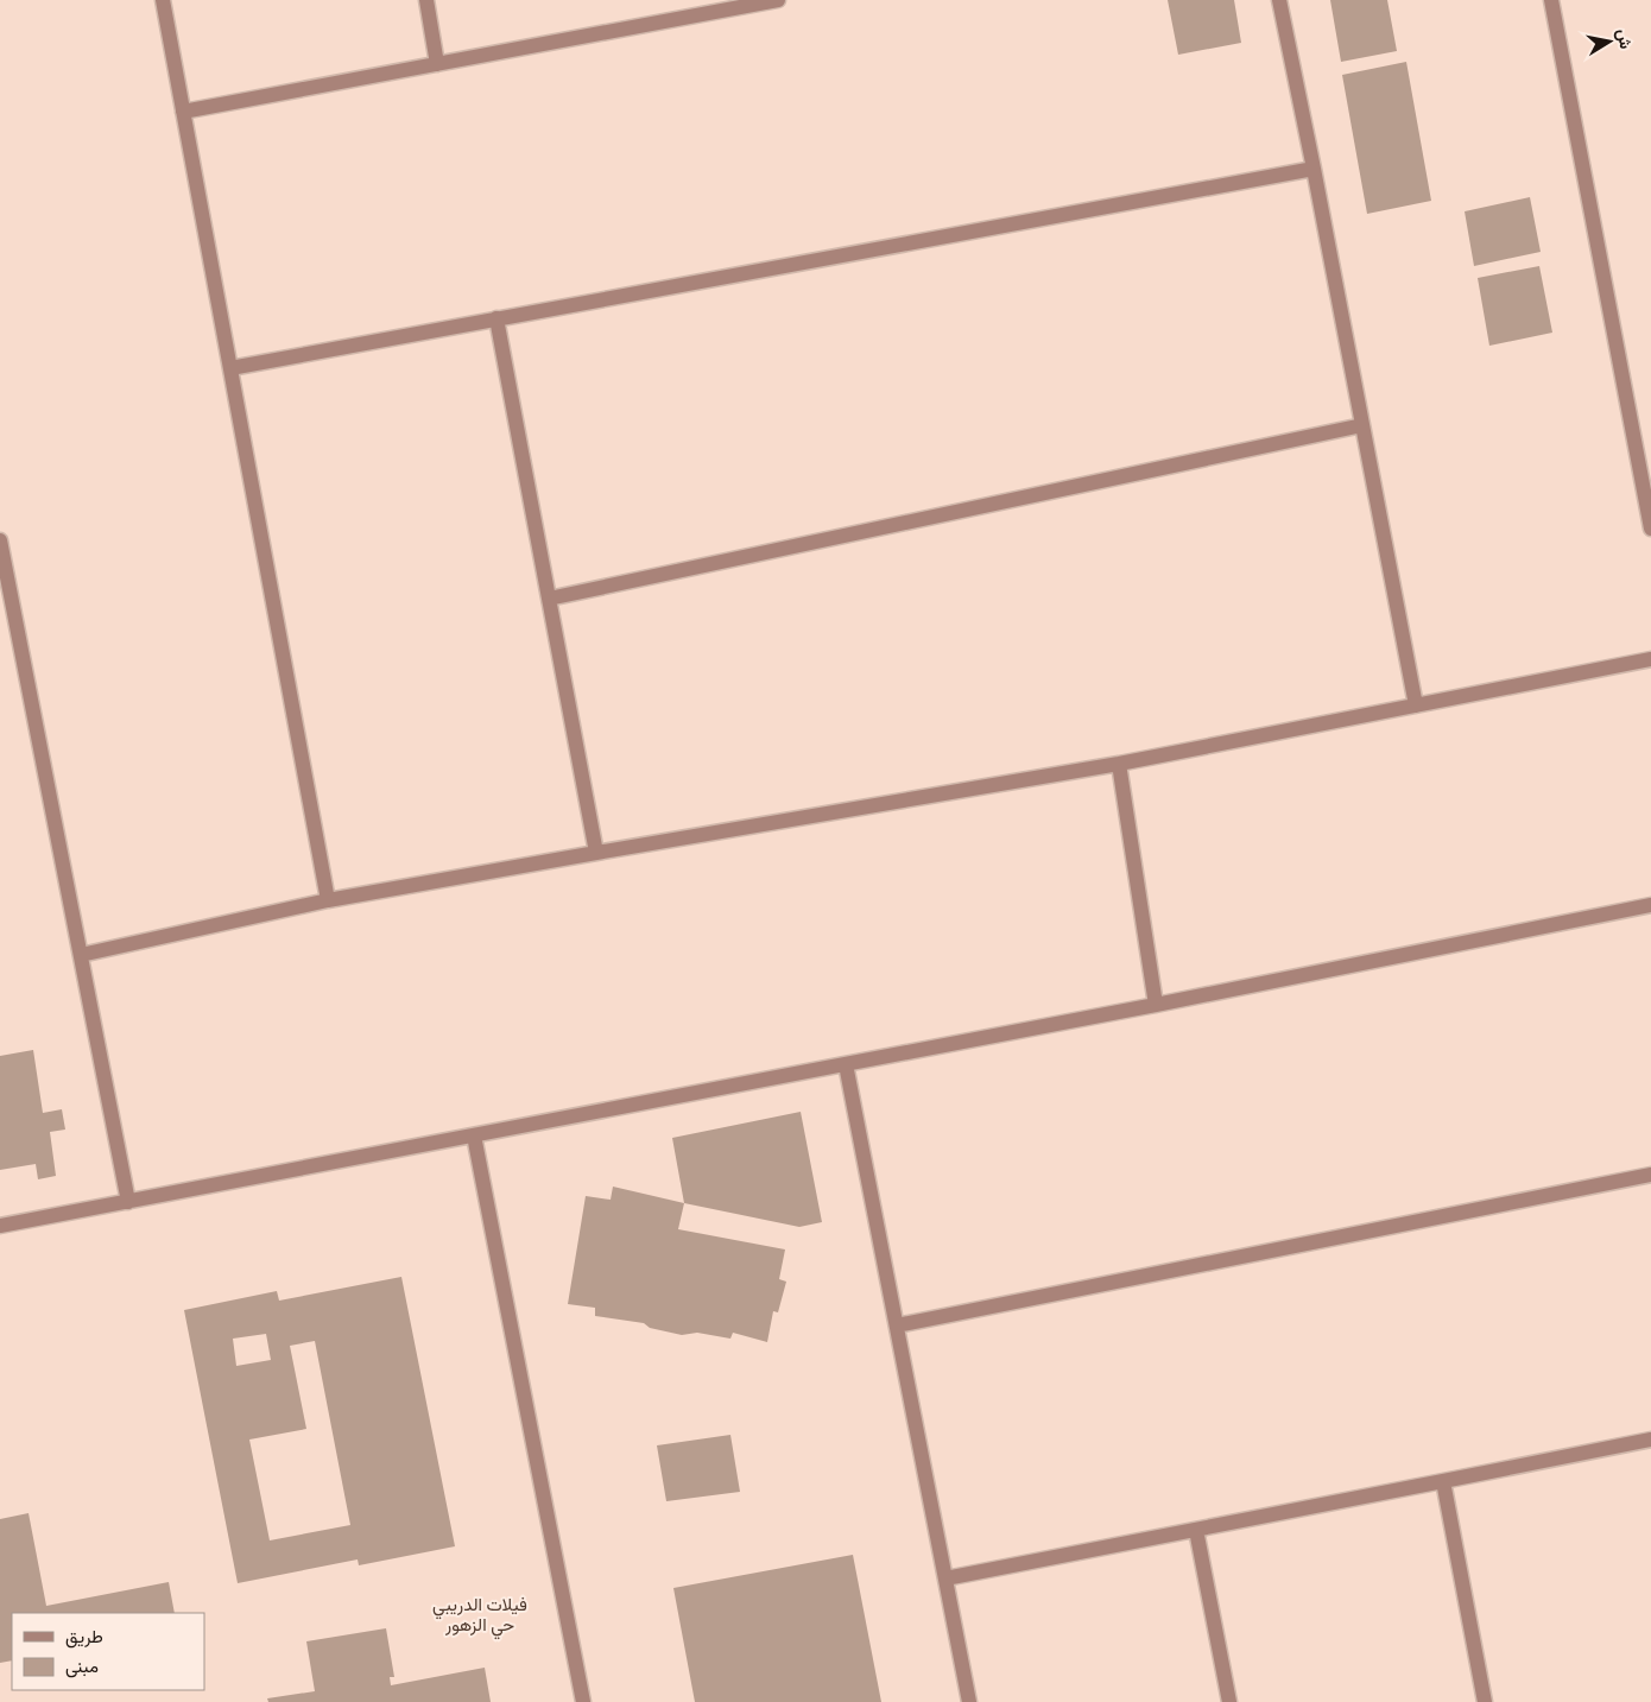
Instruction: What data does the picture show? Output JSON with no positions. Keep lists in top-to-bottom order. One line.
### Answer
{"districts":["فيلات الدريبي حي الزهور"],"legend":["طريق","مبنى"],"north":"right"}
